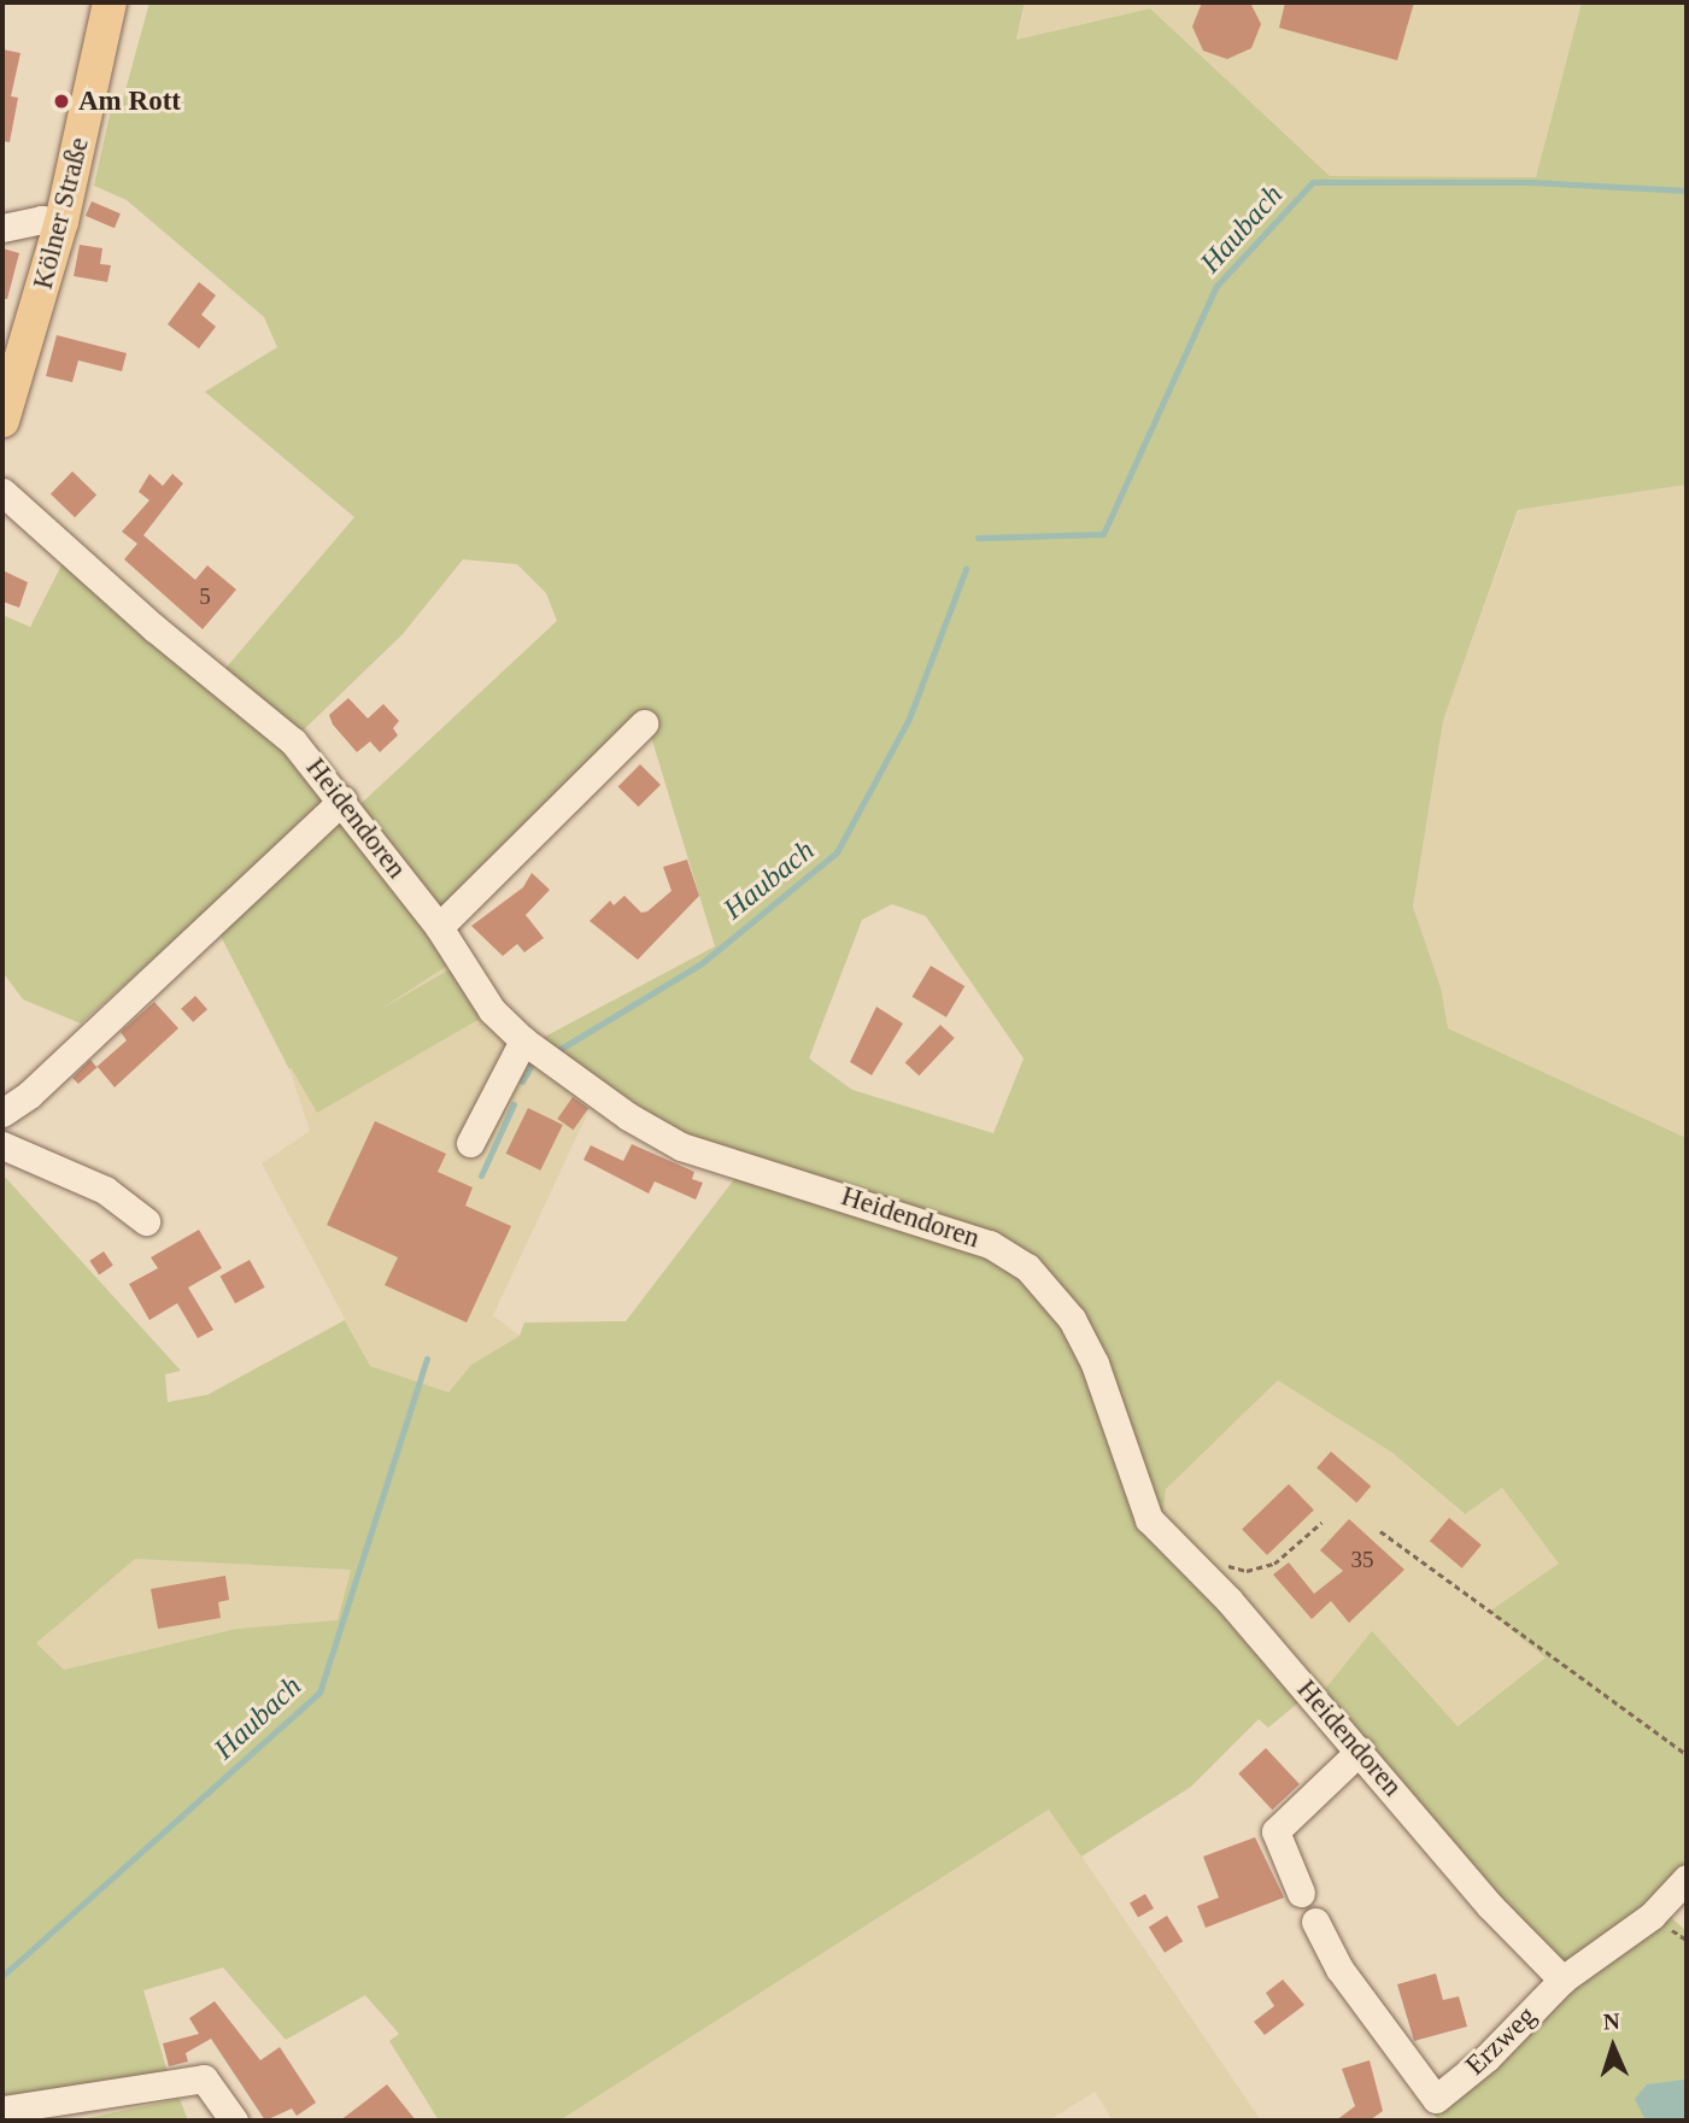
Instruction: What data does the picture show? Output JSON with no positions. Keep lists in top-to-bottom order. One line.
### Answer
{"streets":{"main road":["Kölner Straße"],"street":["Heidendoren","Erzweg"]},"crossings":[["Heidendoren","Erzweg"]],"water":["Haubach"],"places":["Am Rott"],"house_numbers":["5","35"],"north":"top"}
